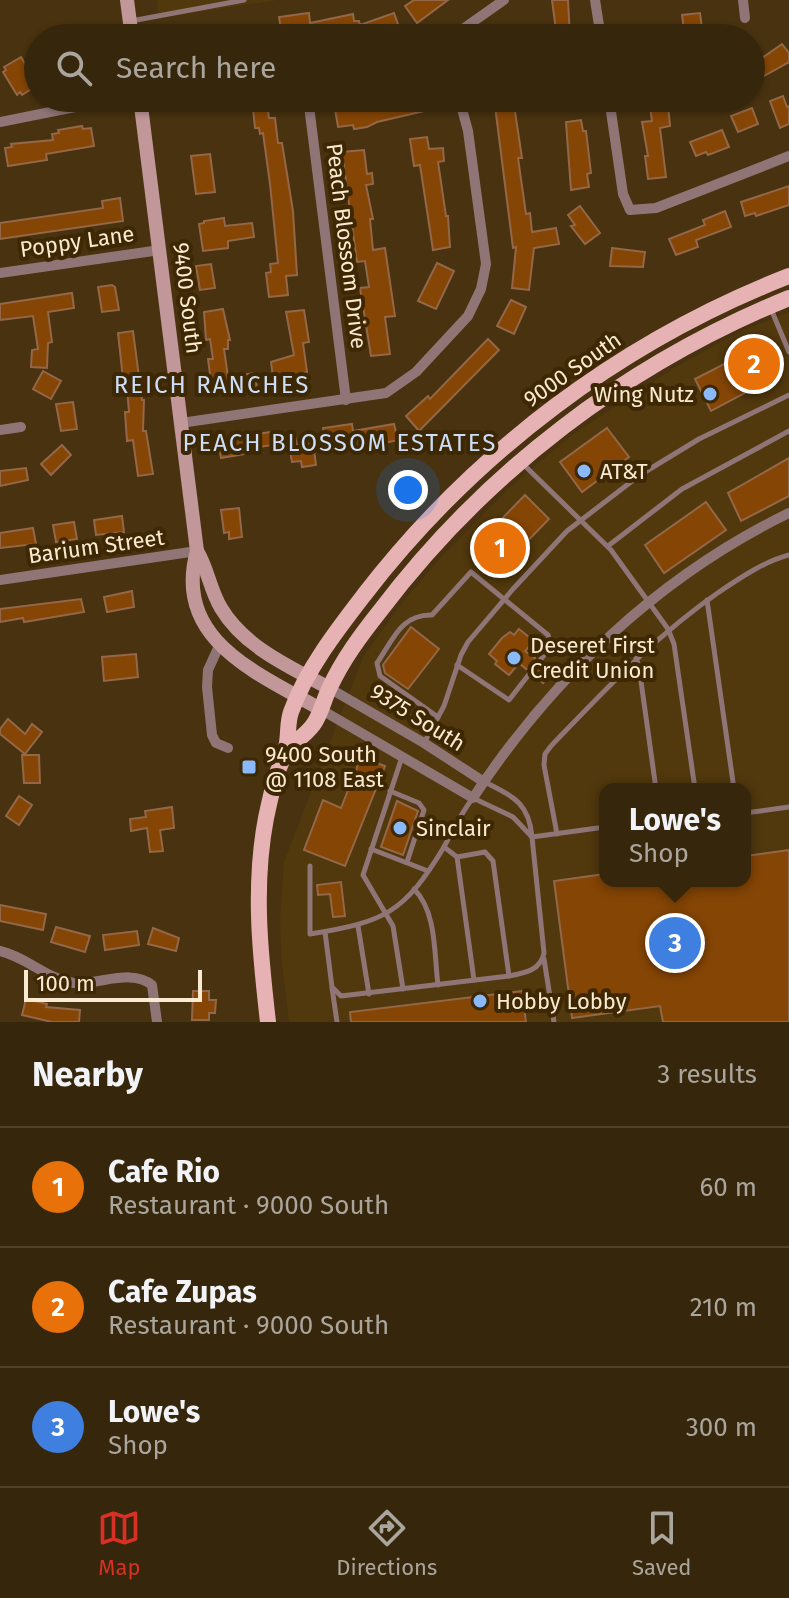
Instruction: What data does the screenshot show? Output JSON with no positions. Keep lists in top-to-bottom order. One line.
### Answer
{"streets":{"main road":["9400 South","9000 South"],"street":["Poppy Lane","Peach Blossom Drive","Barium Street","9375 South"]},"crossings":[["Poppy Lane","9400 South"],["9400 South","9000 South"],["9400 South","Barium Street"],["9400 South","9375 South"],["9000 South","9375 South"]],"districts":["REICH RANCHES","PEACH BLOSSOM ESTATES"],"places":{"other":["Wing Nutz","AT&T","Deseret First Credit Union","Sinclair","Hobby Lobby"],"transit":["9400 South @ 1108 East"]},"scale_bar":"100 m","page":{"search":"Search here","pins":["2","1","3"],"popup":["Lowe's","Shop"],"scale":"100 m","heading":["Nearby","3 results"],"list":[{"mark":"1","name":"Cafe Rio","note":"Restaurant · 9000 South","value":"60 m"},{"mark":"2","name":"Cafe Zupas","note":"Restaurant · 9000 South","value":"210 m"},{"mark":"3","name":"Lowe's","note":"Shop","value":"300 m"}],"nav":["Map","Directions","Saved"]}}
